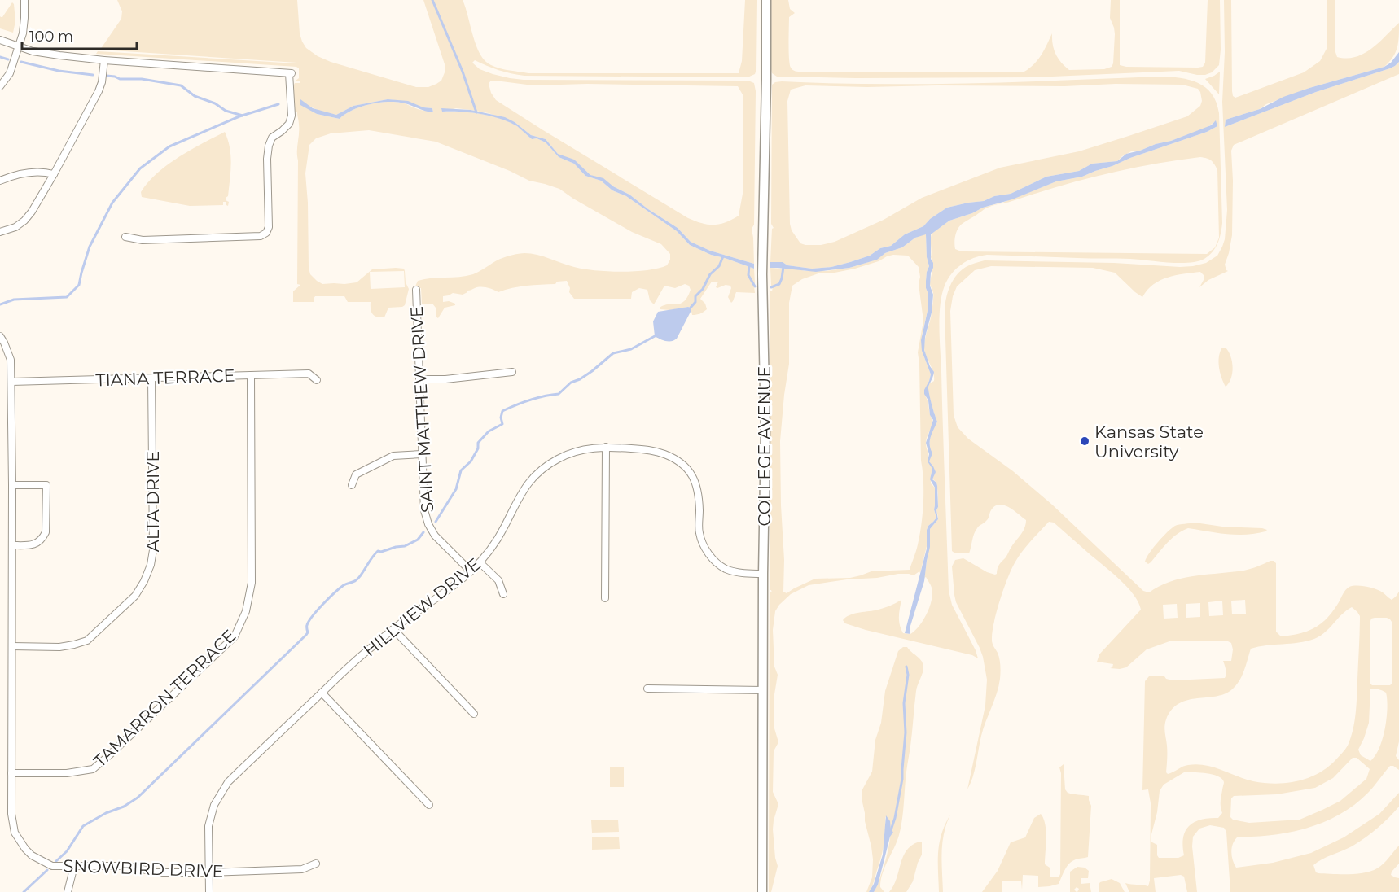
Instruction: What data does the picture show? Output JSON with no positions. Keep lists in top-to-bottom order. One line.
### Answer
{"streets":{"street":["TIANA TERRACE","SAINT MATTHEW DRIVE","COLLEGE AVENUE","ALTA DRIVE","HILLVIEW DRIVE","TAMARRON TERRACE","SNOWBIRD DRIVE"]},"crossings":[["TIANA TERRACE","ALTA DRIVE"],["TIANA TERRACE","TAMARRON TERRACE"],["TIANA TERRACE","SNOWBIRD DRIVE"],["SAINT MATTHEW DRIVE","HILLVIEW DRIVE"],["COLLEGE AVENUE","HILLVIEW DRIVE"],["ALTA DRIVE","SNOWBIRD DRIVE"],["HILLVIEW DRIVE","SNOWBIRD DRIVE"],["TAMARRON TERRACE","SNOWBIRD DRIVE"]],"places":["Kansas State University"],"scale_bar":"100 m"}
